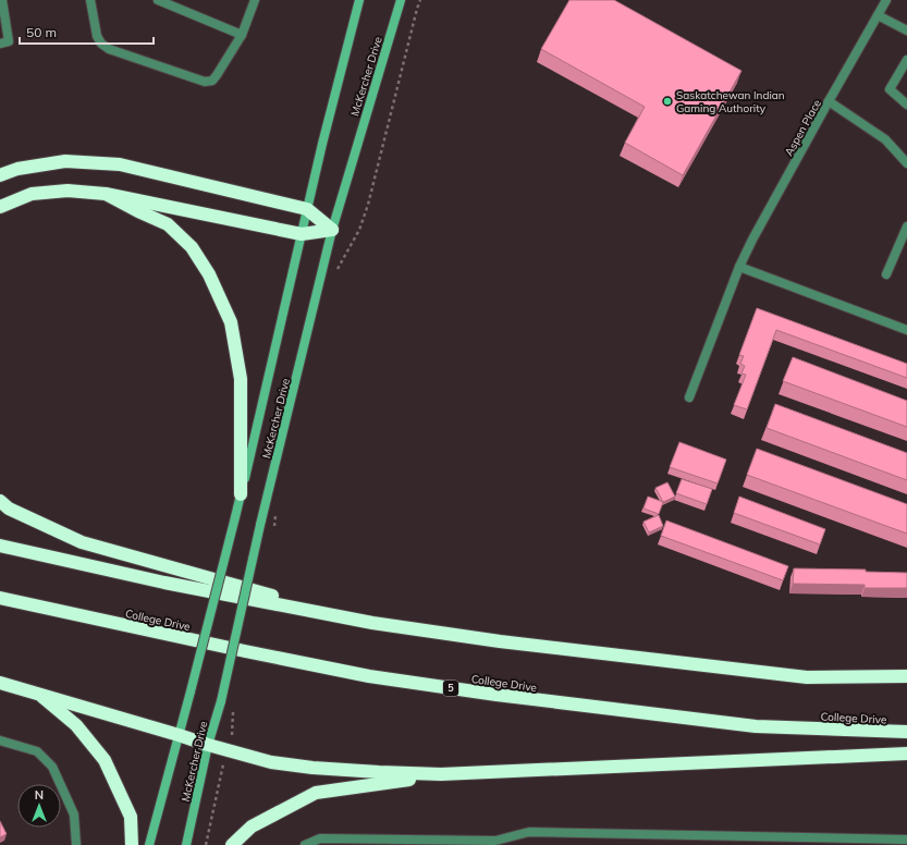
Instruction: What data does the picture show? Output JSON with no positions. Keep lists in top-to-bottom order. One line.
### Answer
{"streets":{"highway":["College Drive","5"],"main road":["McKercher Drive"],"street":["Aspen Place"]},"places":["Saskatchewan Indian Gaming Authority"],"scale_bar":"50 m","north":"top"}
